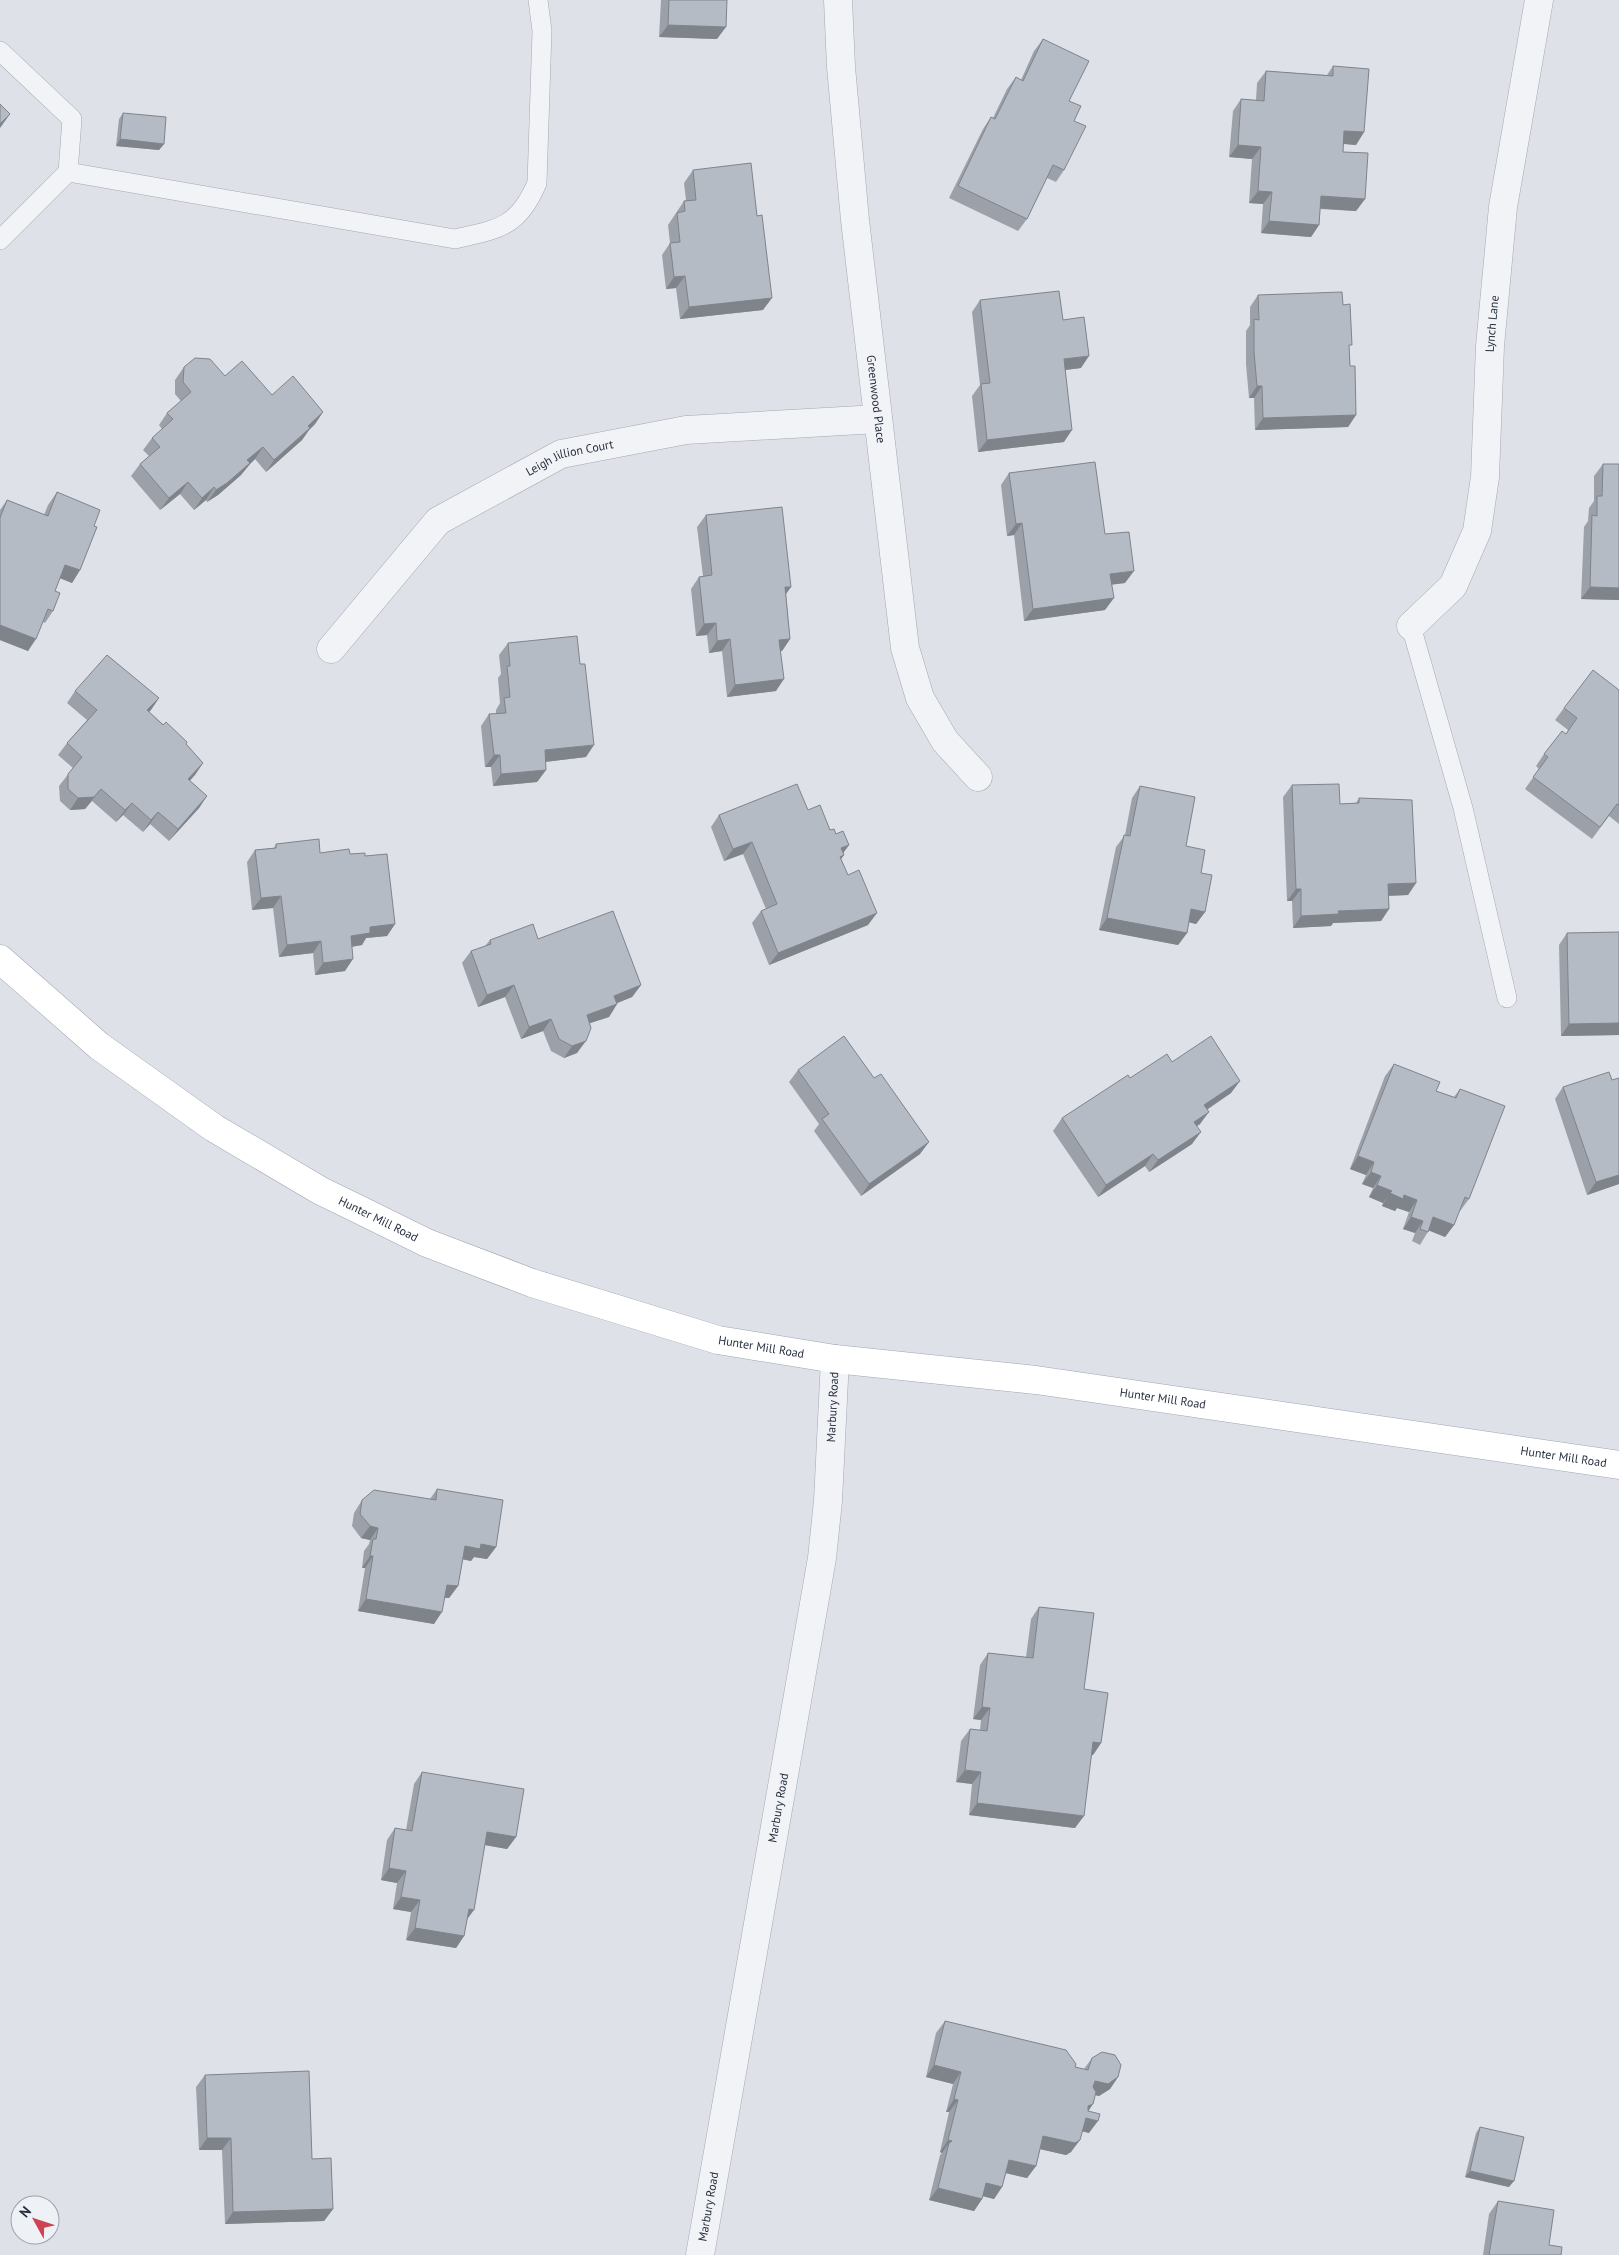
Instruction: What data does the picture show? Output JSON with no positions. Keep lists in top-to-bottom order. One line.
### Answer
{"streets":{"main road":["Hunter Mill Road"],"street":["Lynch Lane","Greenwood Place","Leigh Jillion Court","Marbury Road"]},"crossings":[["Greenwood Place","Leigh Jillion Court"],["Hunter Mill Road","Marbury Road"]],"north":"top left"}
